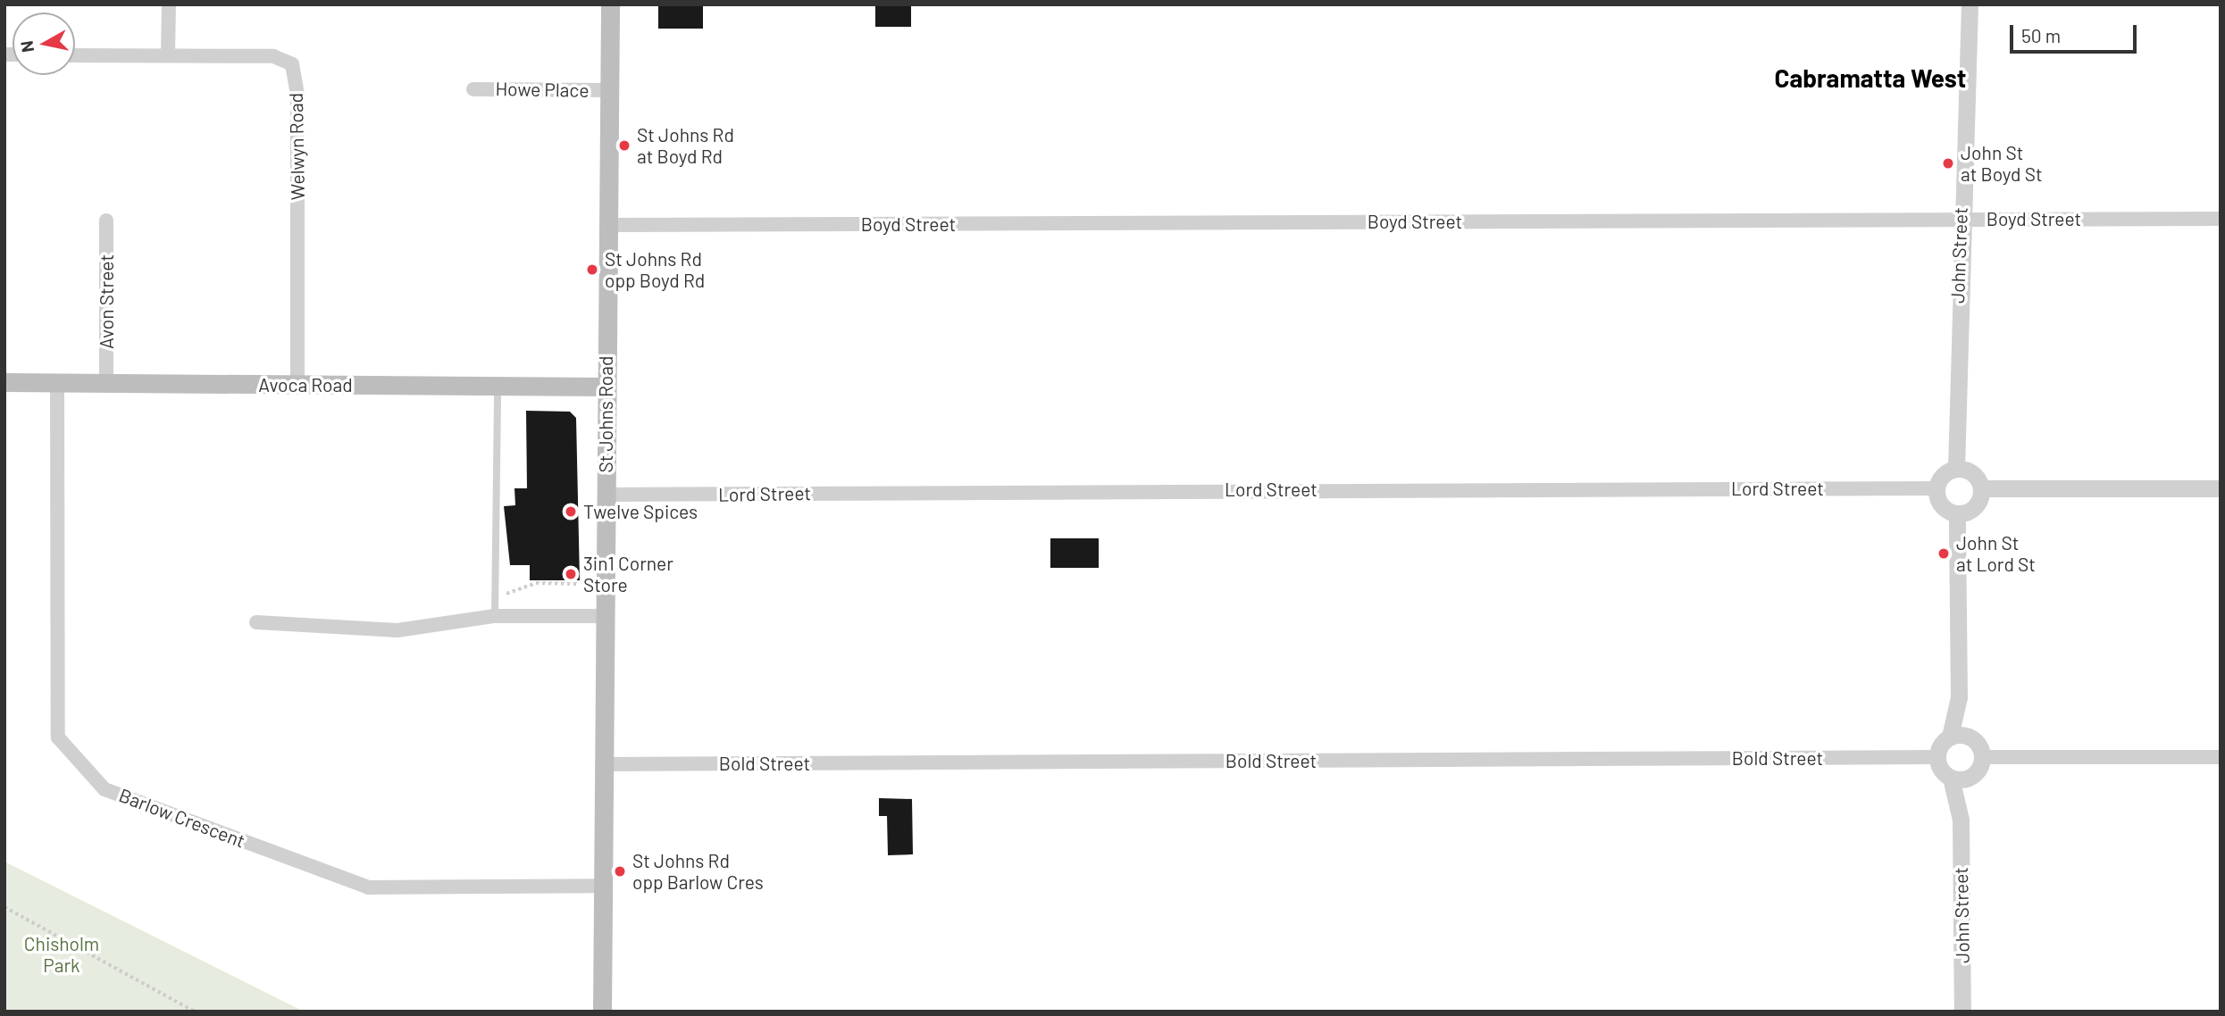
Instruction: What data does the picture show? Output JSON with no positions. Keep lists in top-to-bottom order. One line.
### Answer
{"streets":{"main road":["Avoca Road","St Johns Road"],"street":["Howe Place","Welwyn Road","Boyd Street","John Street","Avon Street","Lord Street","Bold Street","Barlow Crescent"]},"crossings":[["Howe Place","St Johns Road"],["Welwyn Road","Avoca Road"],["Boyd Street","John Street"],["Boyd Street","St Johns Road"],["John Street","Lord Street"],["John Street","Bold Street"],["Avon Street","Avoca Road"],["Avoca Road","St Johns Road"],["Avoca Road","Barlow Crescent"],["St Johns Road","Lord Street"],["St Johns Road","Bold Street"],["St Johns Road","Barlow Crescent"]],"districts":["Cabramatta West"],"parks":["Chisholm Park"],"places":["St Johns Rd at Boyd Rd","John St at Boyd St","St Johns Rd opp Boyd Rd","Twelve Spices","John St at Lord St","3in1 Corner Store","St Johns Rd opp Barlow Cres"],"scale_bar":"50 m","north":"left"}
